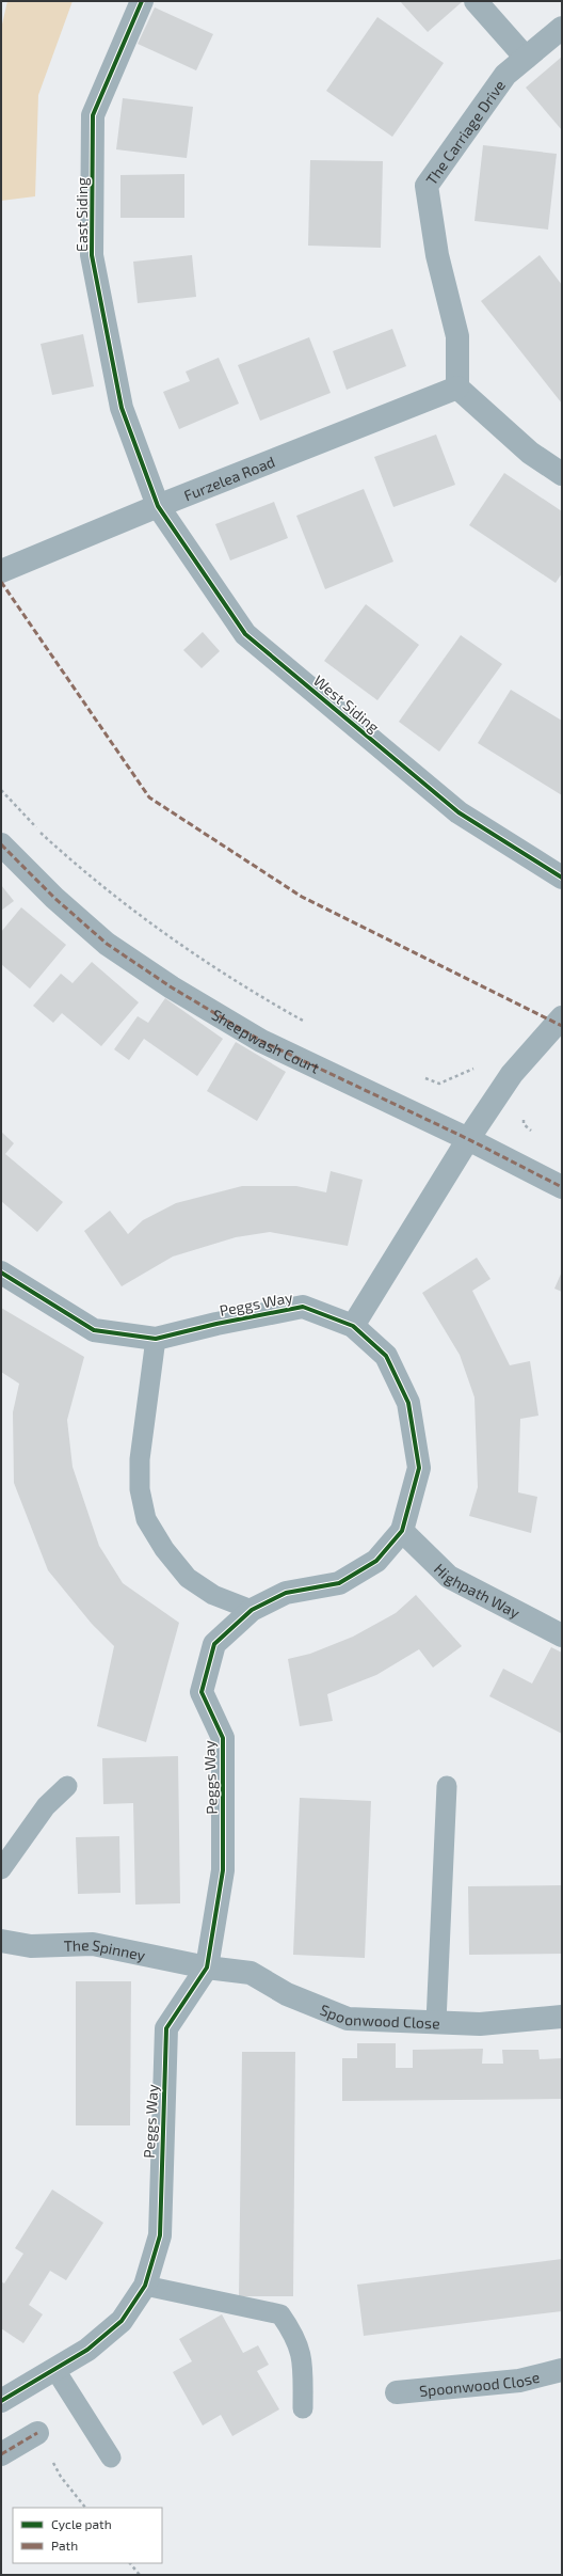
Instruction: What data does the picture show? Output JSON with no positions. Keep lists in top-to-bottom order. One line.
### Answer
{"streets":{"street":["The Carriage Drive","East Siding","Furzelea Road","West Siding","Sheepwash Court","Peggs Way","Highpath Way","The Spinney","Spoonwood Close"]},"crossings":[["The Carriage Drive","Furzelea Road"],["East Siding","Furzelea Road"],["East Siding","West Siding"],["Furzelea Road","West Siding"],["Peggs Way","Highpath Way"],["Peggs Way","The Spinney"],["Peggs Way","Spoonwood Close"],["The Spinney","Spoonwood Close"]],"legend":["Cycle path","Path"]}
